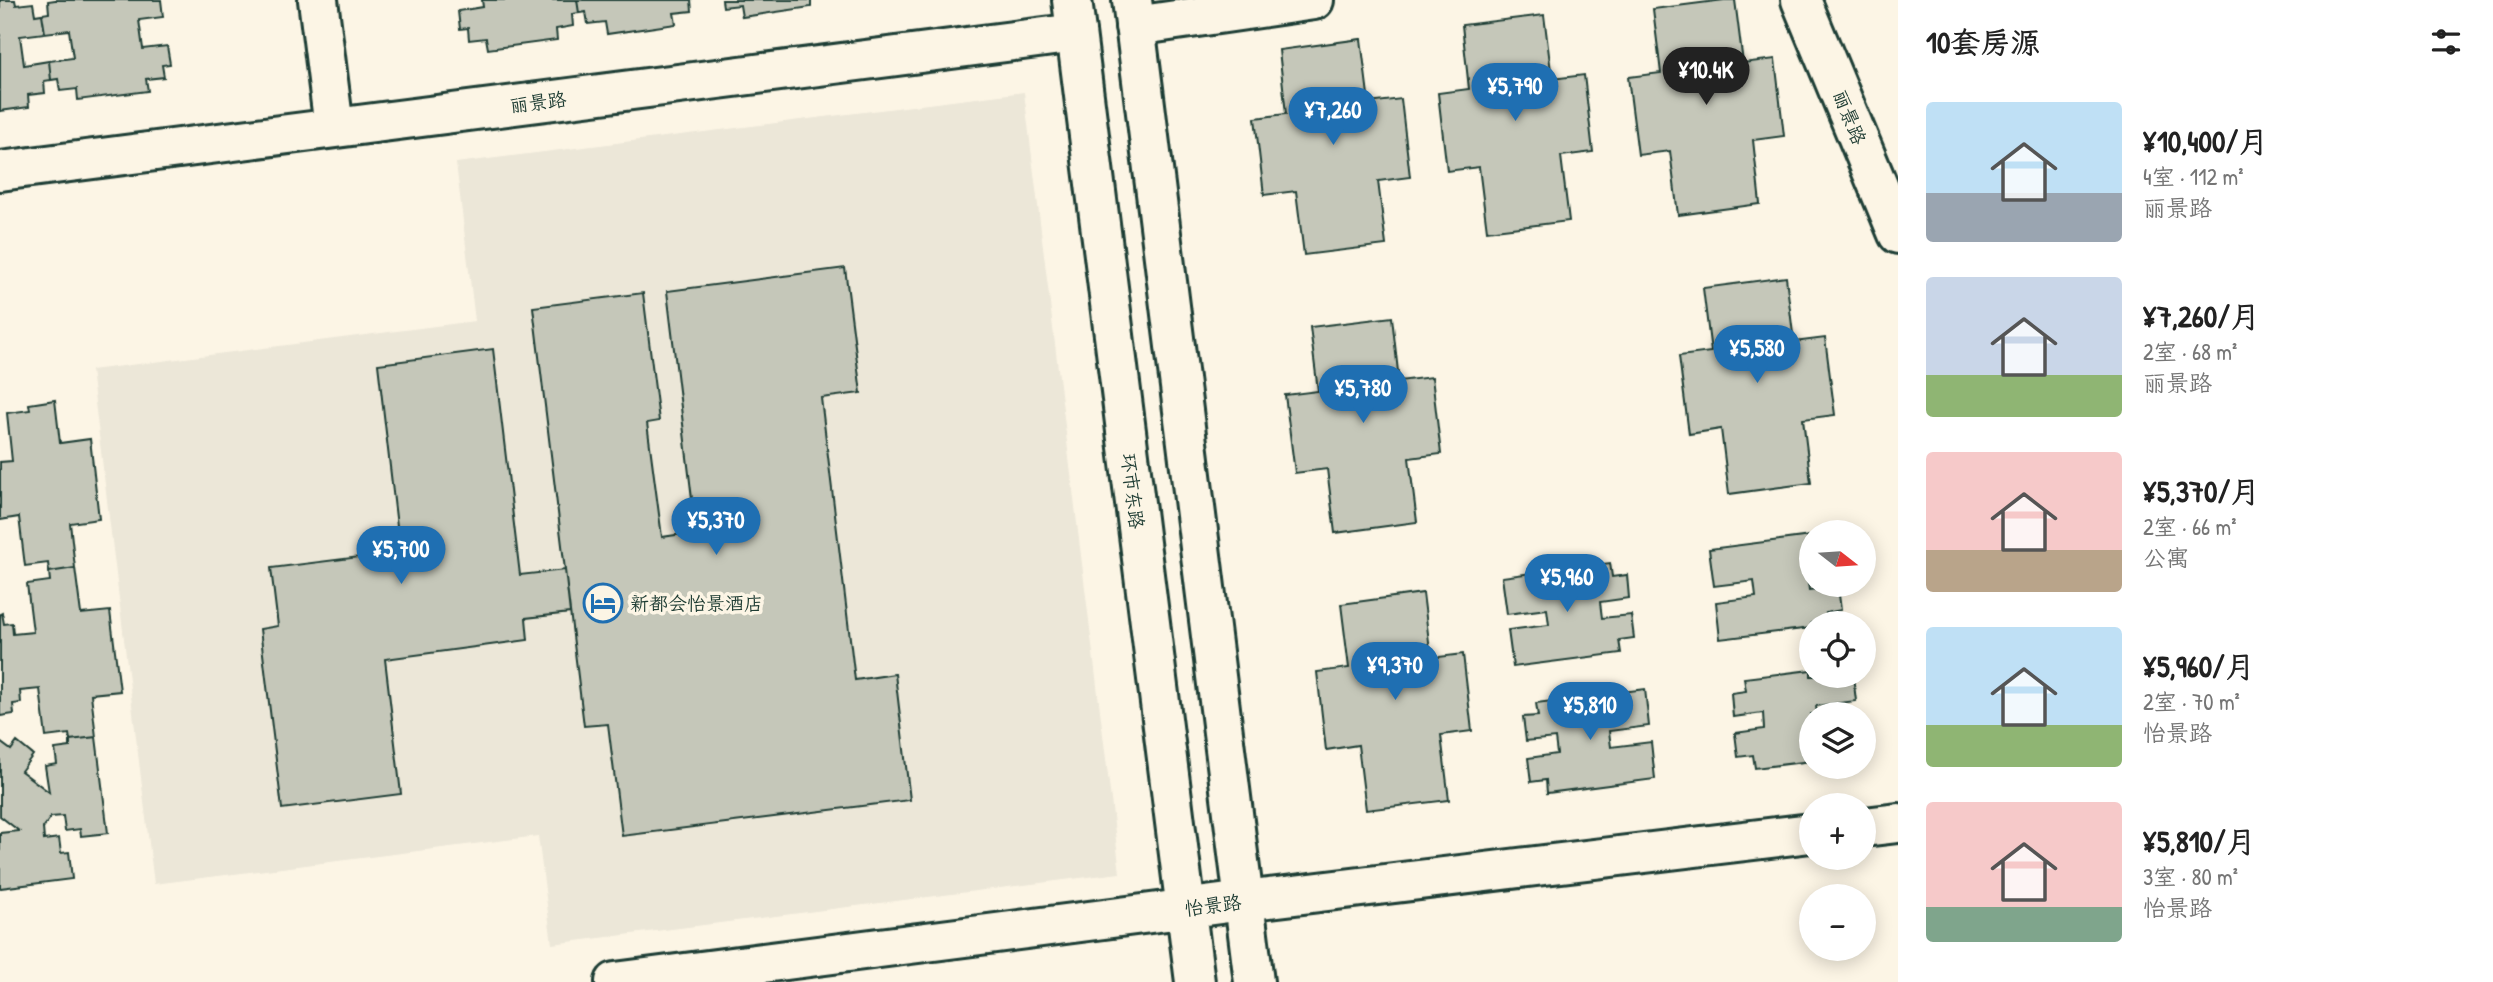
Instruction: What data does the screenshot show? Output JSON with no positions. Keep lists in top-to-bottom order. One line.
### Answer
{"streets":{"street":["丽景路","环市东路","怡景路"]},"crossings":[["丽景路","环市东路"],["环市东路","怡景路"]],"places":{"hotel":["新都会怡景酒店"]},"north":"right","page":{"heading":"10套房源","price":["¥10.4K","¥5,790","¥7,260","¥5,580","¥5,780","¥5,370","¥5,700","¥5,960","¥9,370","¥5,810"],"list":[{"name":"¥10,400/月","note":"4室 · 112 m² · 丽景路"},{"name":"¥7,260/月","note":"2室 · 68 m² · 丽景路"},{"name":"¥5,370/月","note":"2室 · 66 m² · 公寓"},{"name":"¥5,960/月","note":"2室 · 70 m² · 怡景路"},{"name":"¥5,810/月","note":"3室 · 80 m² · 怡景路"}],"map_buttons":["+","−"]}}
